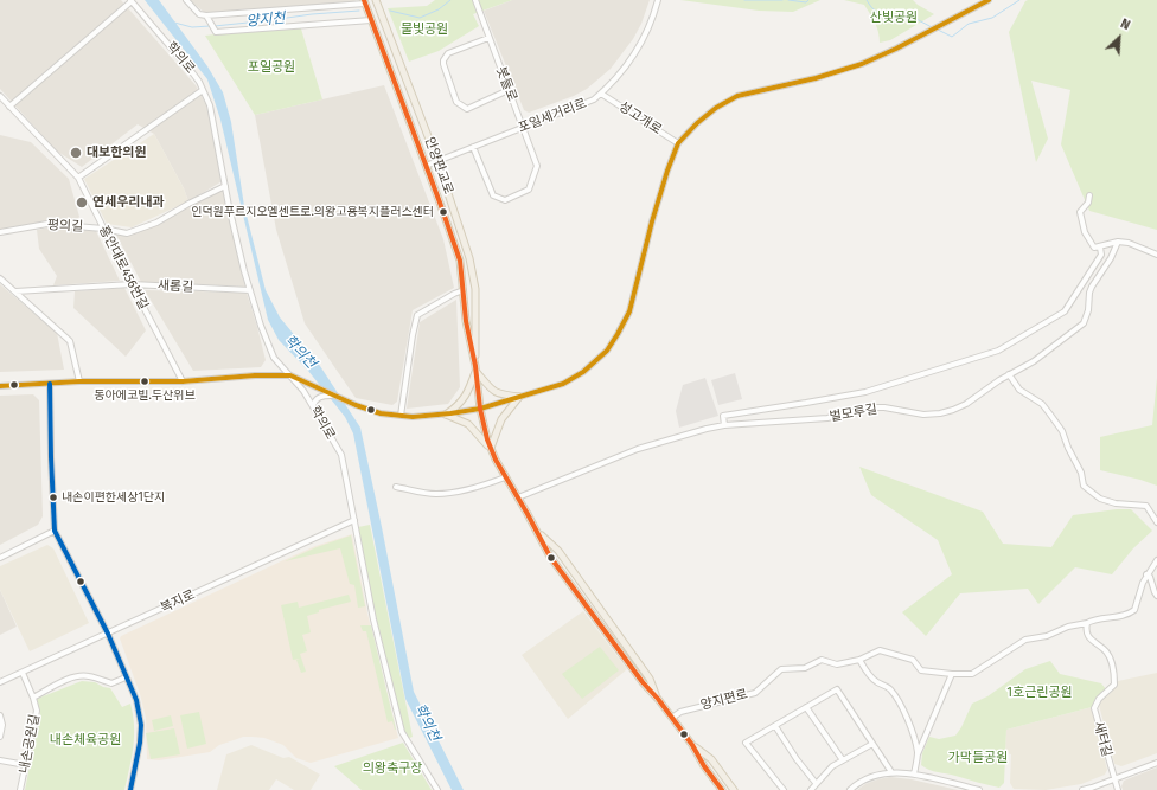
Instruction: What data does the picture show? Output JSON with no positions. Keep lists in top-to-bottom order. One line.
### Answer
{"streets":{"main road":["안양판교로"],"street":["학의로","봇들로","포일세거리로","성고개로","평의길","흥안대로456번길","새롬길","벌모루길","복지로","양지편로","새터길","내손공원길"]},"crossings":[["학의로","평의길"],["학의로","새롬길"],["학의로","복지로"],["봇들로","포일세거리로"],["포일세거리로","성고개로"],["포일세거리로","안양판교로"],["안양판교로","벌모루길"],["안양판교로","양지편로"],["평의길","흥안대로456번길"],["흥안대로456번길","새롬길"],["복지로","내손공원길"],["양지편로","새터길"]],"water":["양지천","학의천"],"parks":["산빛공원","물빛공원","포일공원","1호근린공원","내손체육공원","가막들공원","의왕축구장"],"places":["대보한의원","연세우리내과","인덕원푸르지오엘센트로.의왕고용복지플러스센터","동아에코빌.두산위브","내손이편한세상1단지"],"north":"top right"}
